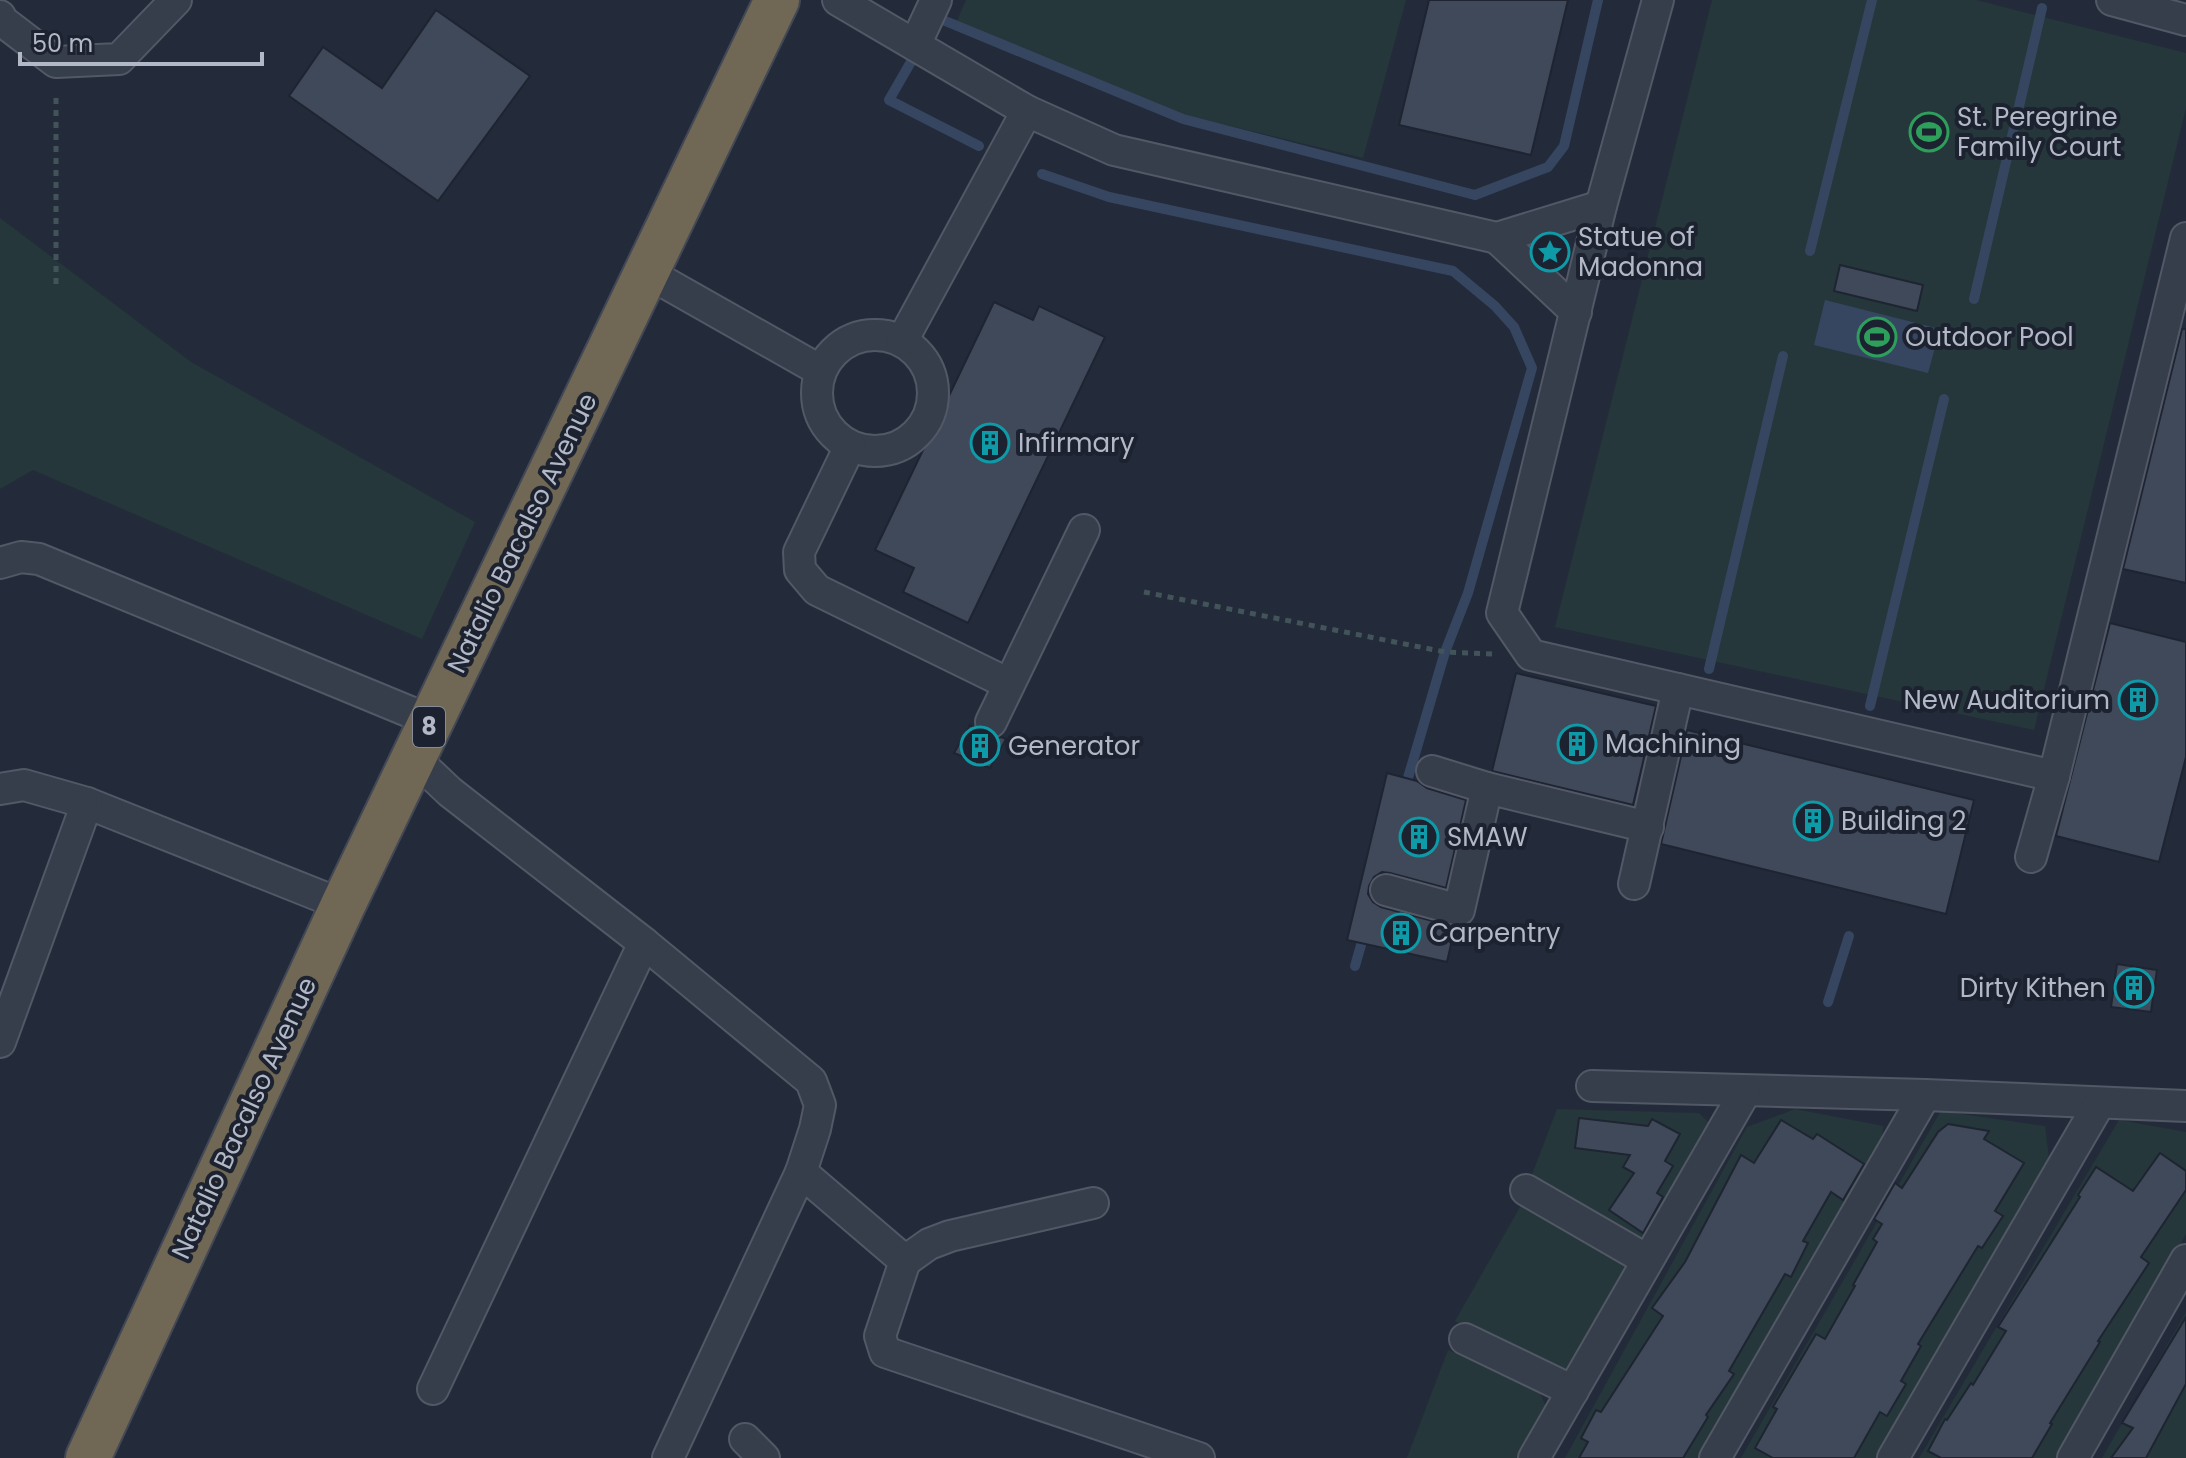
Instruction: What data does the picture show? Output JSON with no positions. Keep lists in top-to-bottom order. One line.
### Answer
{"streets":{"highway":["Natalio Bacalso Avenue","8"]},"places":{"sports":["St. Peregrine Family Court","Outdoor Pool"],"place":["Statue of Madonna"],"building":["Infirmary","New Auditorium","Machining","Generator","Building 2","SMAW","Carpentry","Dirty Kithen"]},"scale_bar":"50 m"}
